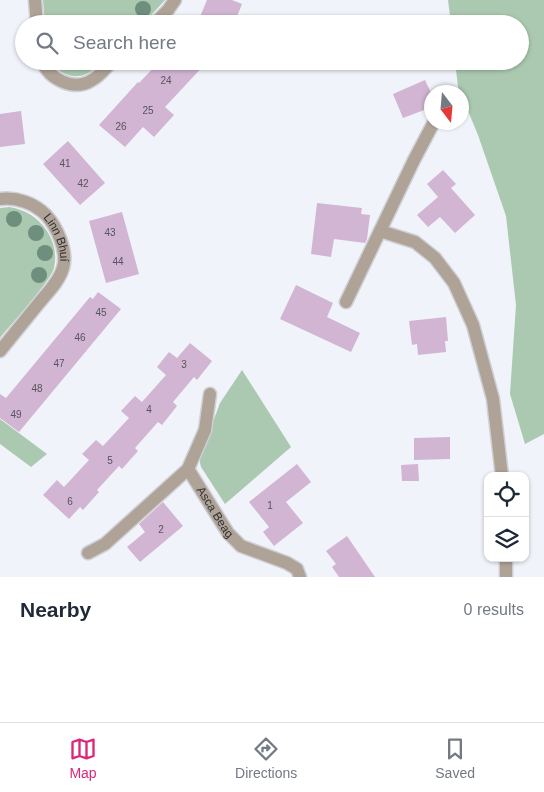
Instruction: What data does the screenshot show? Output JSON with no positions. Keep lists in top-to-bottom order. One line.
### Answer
{"streets":{"street":["Linn Bhuí","Asca Beag"]},"house_numbers":["24","25","26","41","42","43","44","45","46","47","3","48","4","49","5","6","1","2"],"north":"bottom","page":{"search":"Search here","heading":["Nearby","0 results"],"nav":["Map","Directions","Saved"]}}
